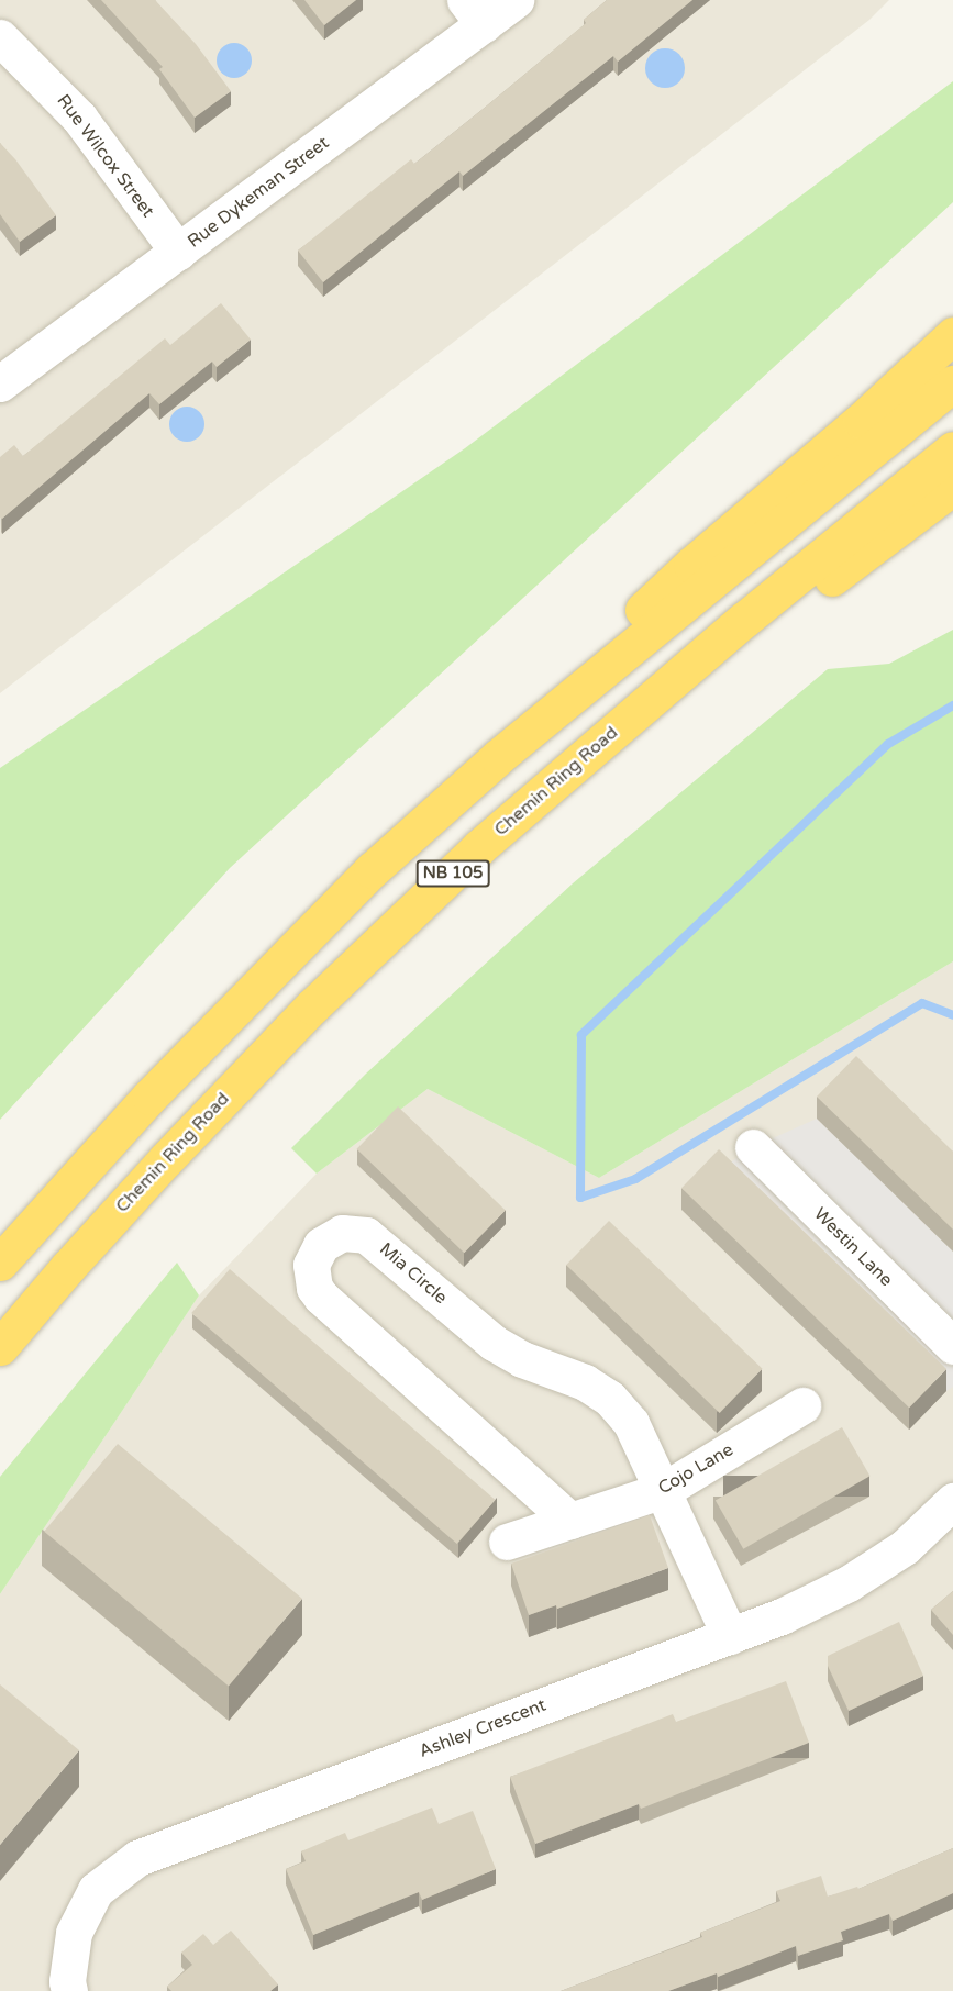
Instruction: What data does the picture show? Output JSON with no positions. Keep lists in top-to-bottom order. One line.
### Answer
{"streets":{"highway":["Chemin Ring Road","NB 105"],"street":["Rue Wilcox Street","Rue Dykeman Street","Westin Lane","Mia Circle","Cojo Lane","Ashley Crescent"]},"crossings":[["Rue Wilcox Street","Rue Dykeman Street"],["Mia Circle","Cojo Lane"],["Mia Circle","Ashley Crescent"]]}
